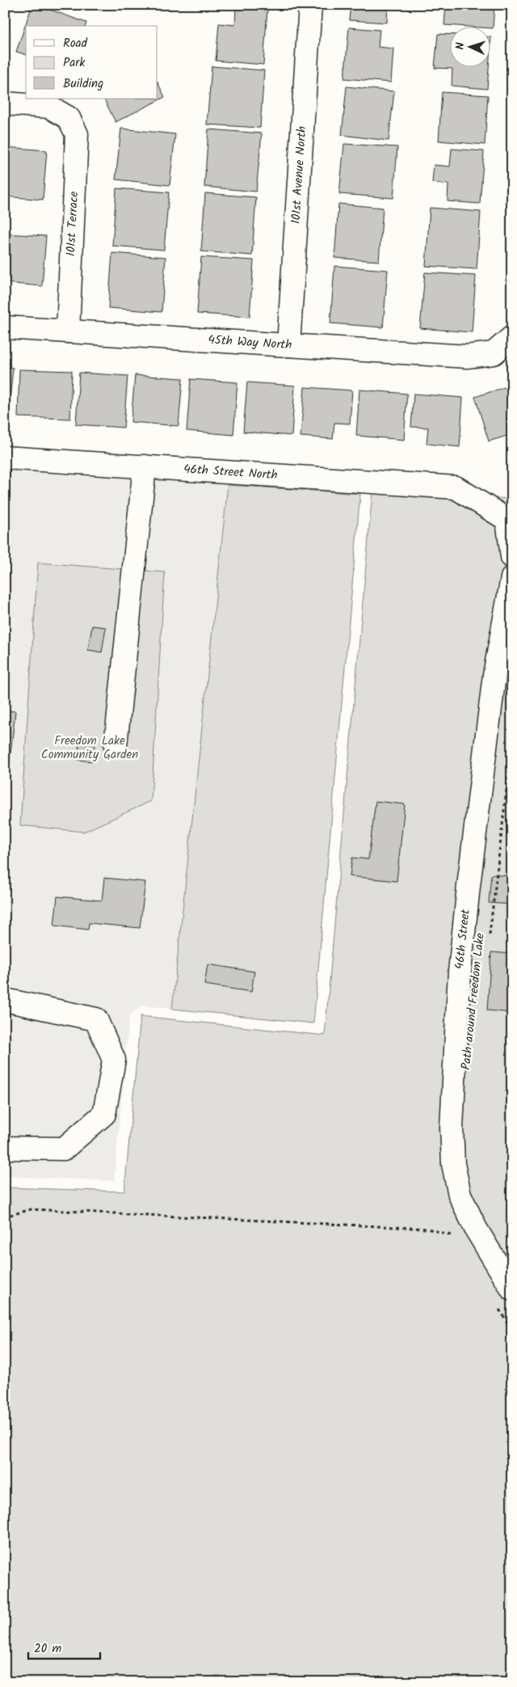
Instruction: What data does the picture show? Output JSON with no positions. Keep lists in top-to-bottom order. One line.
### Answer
{"streets":{"street":["101st Avenue North","101st Terrace","45th Way North","46th Street North","46th Street"],"path":["Path around Freedom Lake"]},"crossings":[["101st Avenue North","45th Way North"],["101st Terrace","45th Way North"]],"parks":["Freedom Lake Community Garden"],"legend":["Road","Park","Building"],"scale_bar":"20 m","north":"left"}
